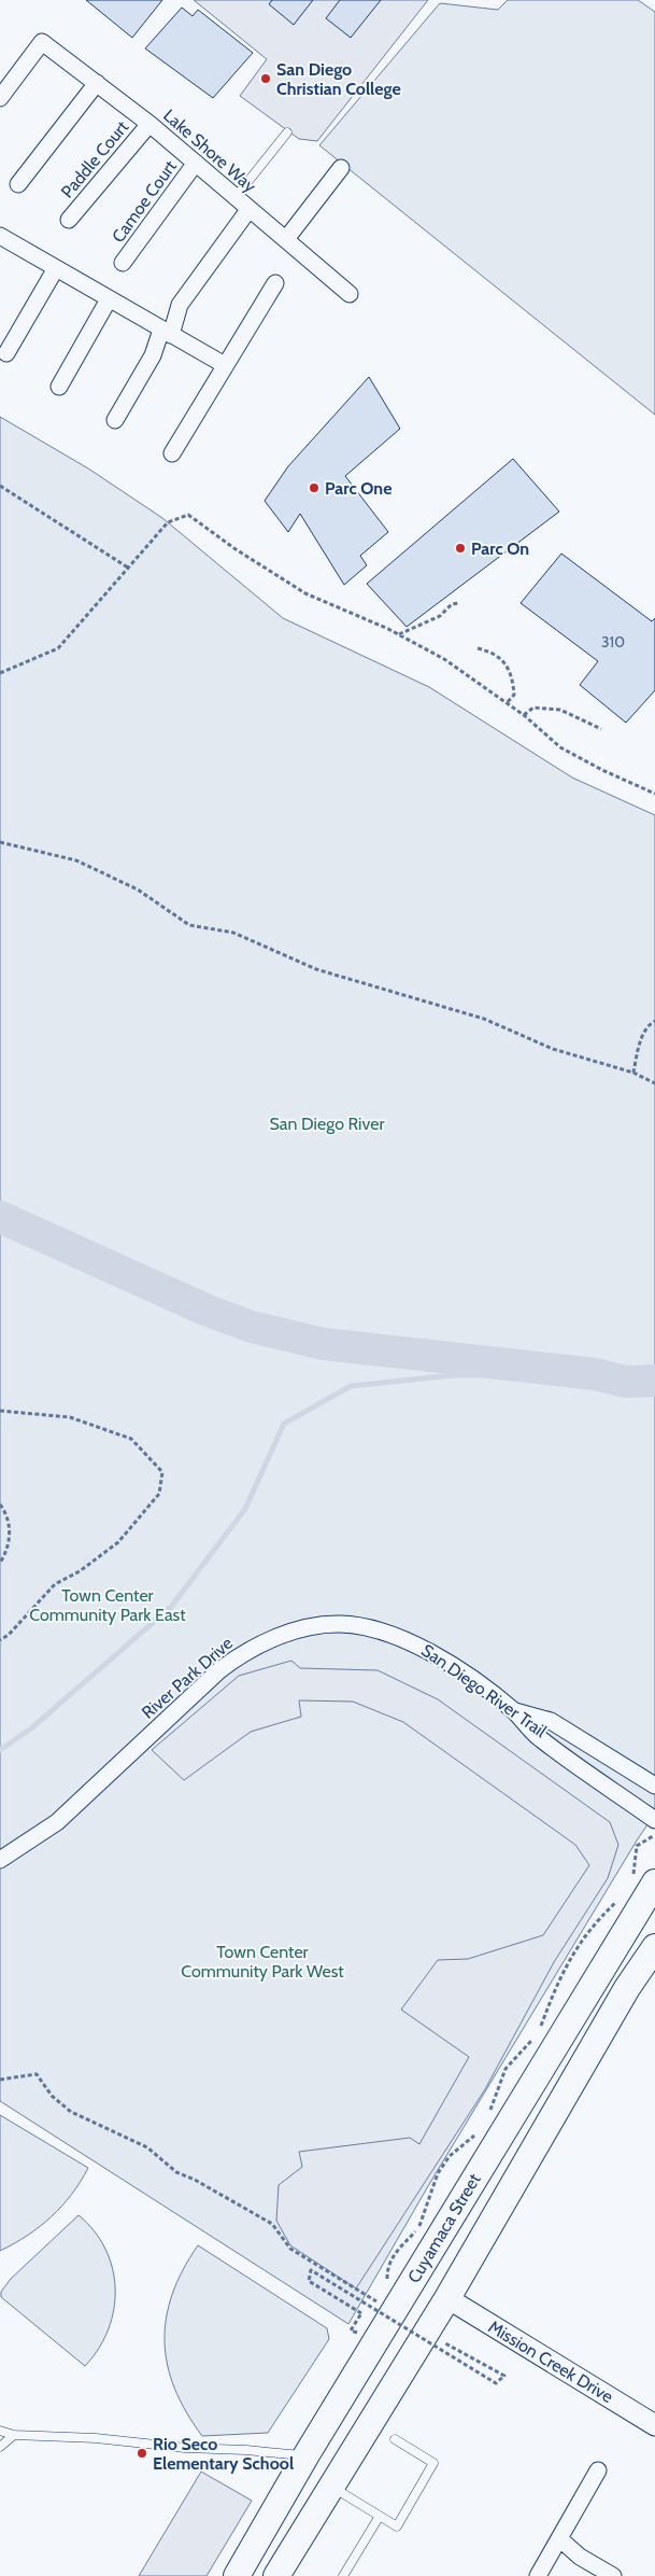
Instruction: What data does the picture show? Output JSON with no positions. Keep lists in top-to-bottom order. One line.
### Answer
{"streets":{"main road":["Cuyamaca Street"],"street":["Lake Shore Way","Paddle Court","Camoe Court","River Park Drive","Mission Creek Drive"]},"crossings":[["Lake Shore Way","Paddle Court"],["Lake Shore Way","Camoe Court"]],"parks":["San Diego River","Town Center Community Park East","Town Center Community Park West"],"places":["San Diego Christian College","Parc One","Parc On","Rio Seco Elementary School"],"house_numbers":["310"]}
